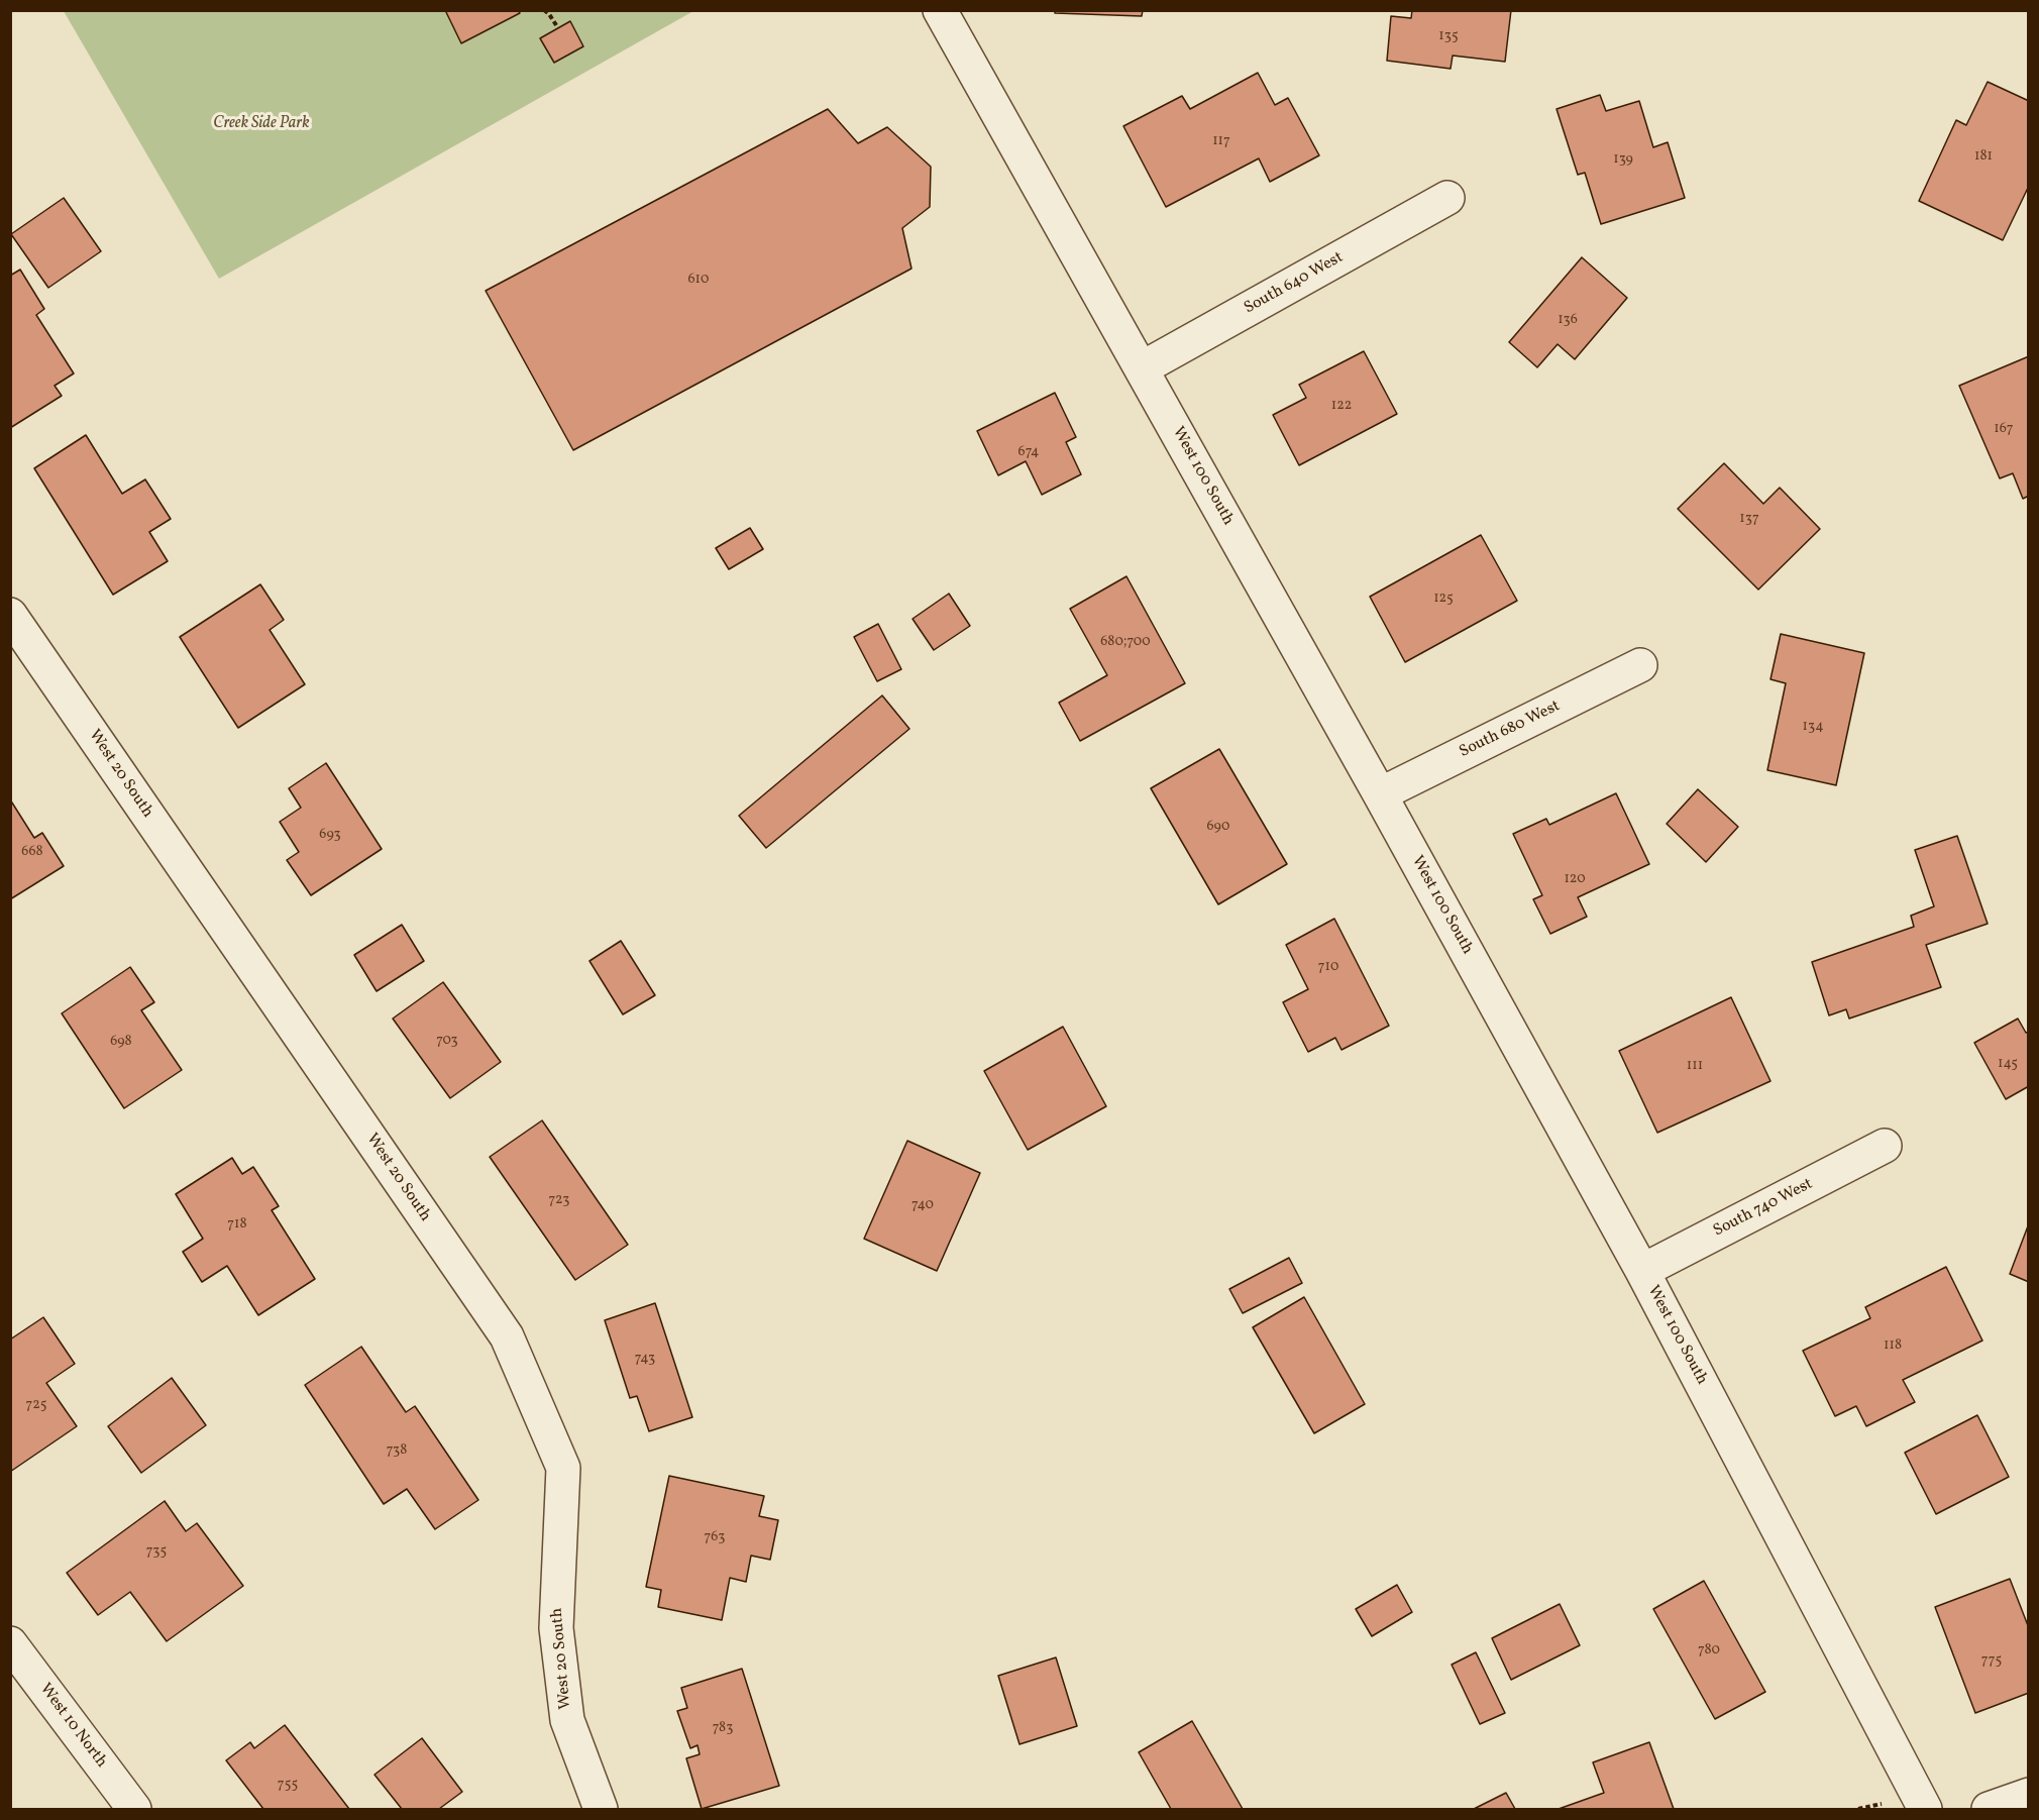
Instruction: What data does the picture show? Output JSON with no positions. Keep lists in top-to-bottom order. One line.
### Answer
{"streets":{"street":["South 640 West","West 100 South","South 680 West","West 20 South","South 740 West","West 10 North"]},"crossings":[["South 640 West","West 100 South"],["West 100 South","South 680 West"],["West 100 South","South 740 West"]],"parks":["Creek Side Park"],"house_numbers":["135","117","181","139","610","136","122","167","674","137","125","680;700","134","690","693","668","120","710","703","698","145","111","723","740","718","118","743","725","738","763","735","780","775","783","755"]}
